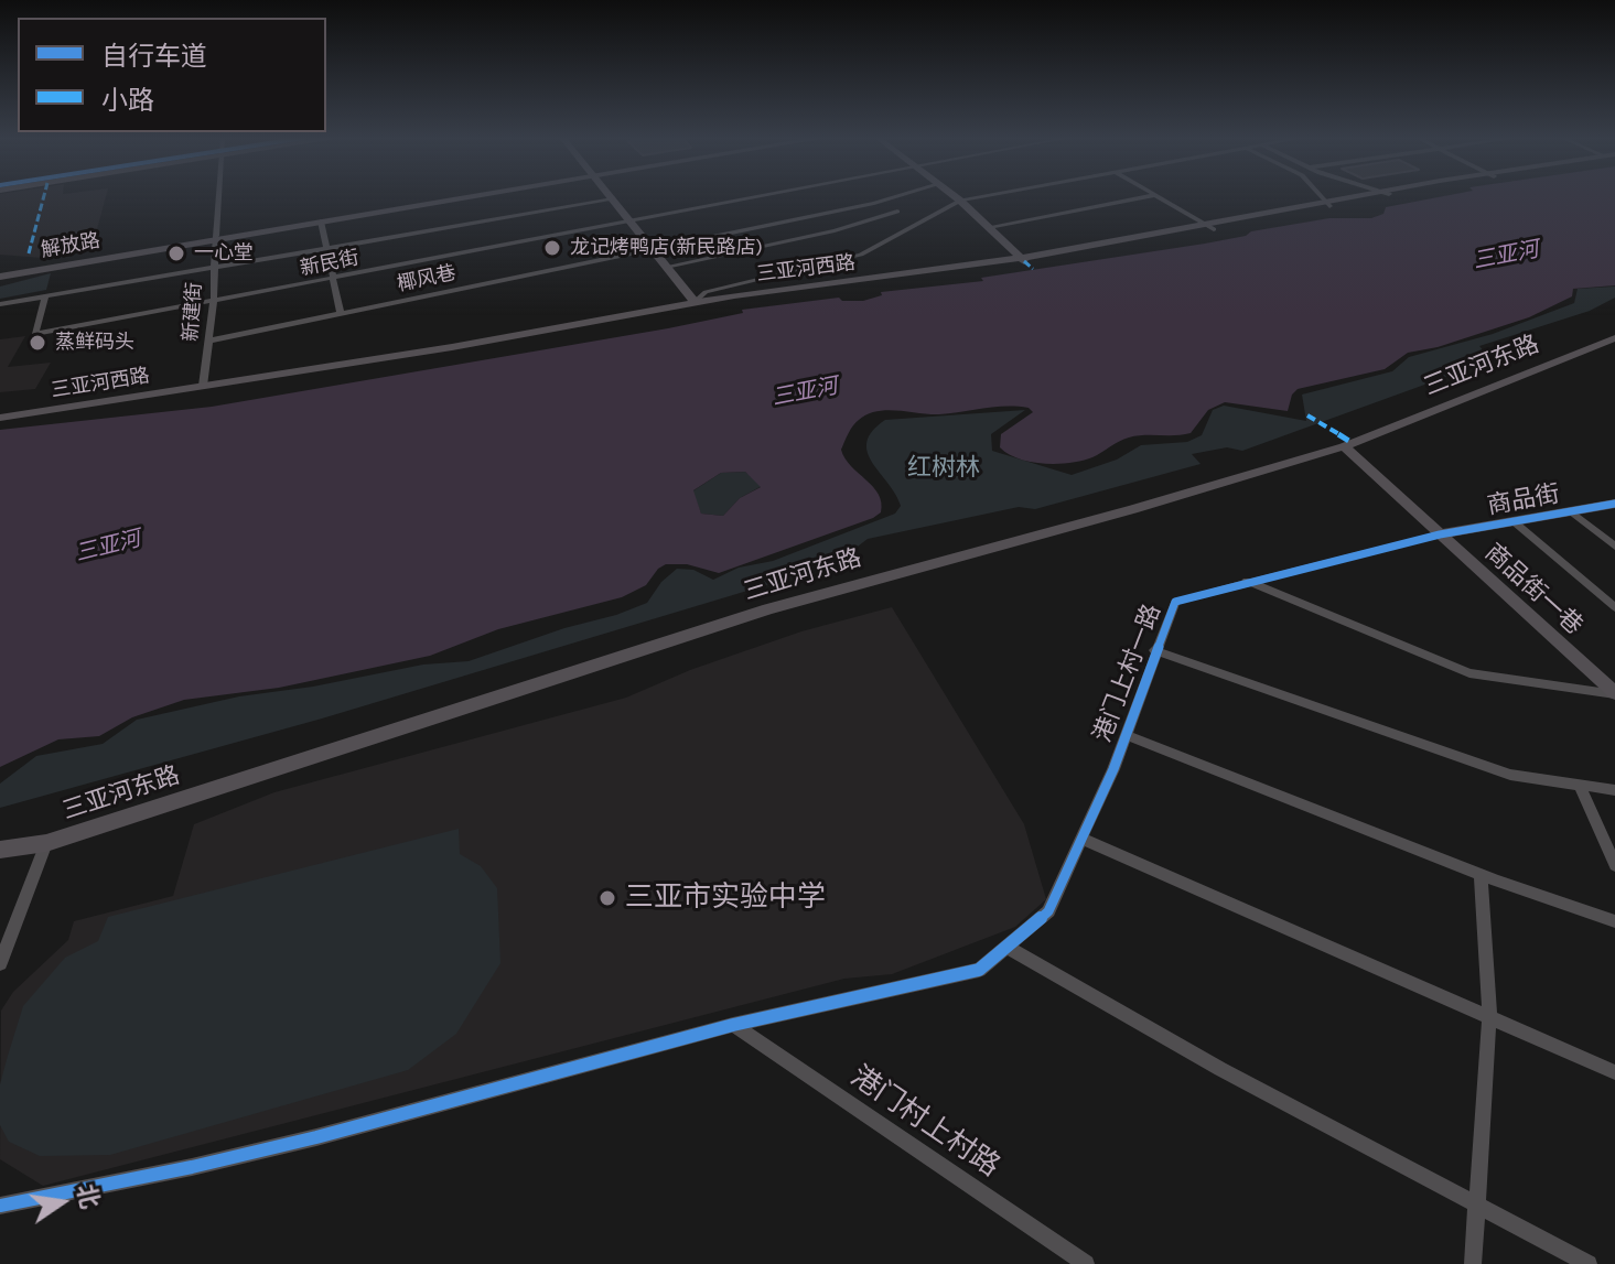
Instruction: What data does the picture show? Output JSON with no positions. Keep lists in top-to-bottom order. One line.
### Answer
{"streets":{"main road":["解放路","三亚河西路","三亚河东路","商品街","商品街一巷"],"street":["新民街","椰风巷","新建街","港门上村一路","港门村上村路"]},"crossings":[["解放路","新建街"],["新民街","新建街"],["三亚河西路","新建街"],["椰风巷","新建街"],["三亚河东路","商品街一巷"],["商品街","商品街一巷"],["商品街","港门上村一路"],["商品街一巷","港门上村一路"]],"water":["三亚河"],"parks":["红树林"],"places":["龙记烤鸭店(新民路店)","一心堂","蒸鲜码头","三亚市实验中学"],"legend":["自行车道","小路"],"north":"right"}
